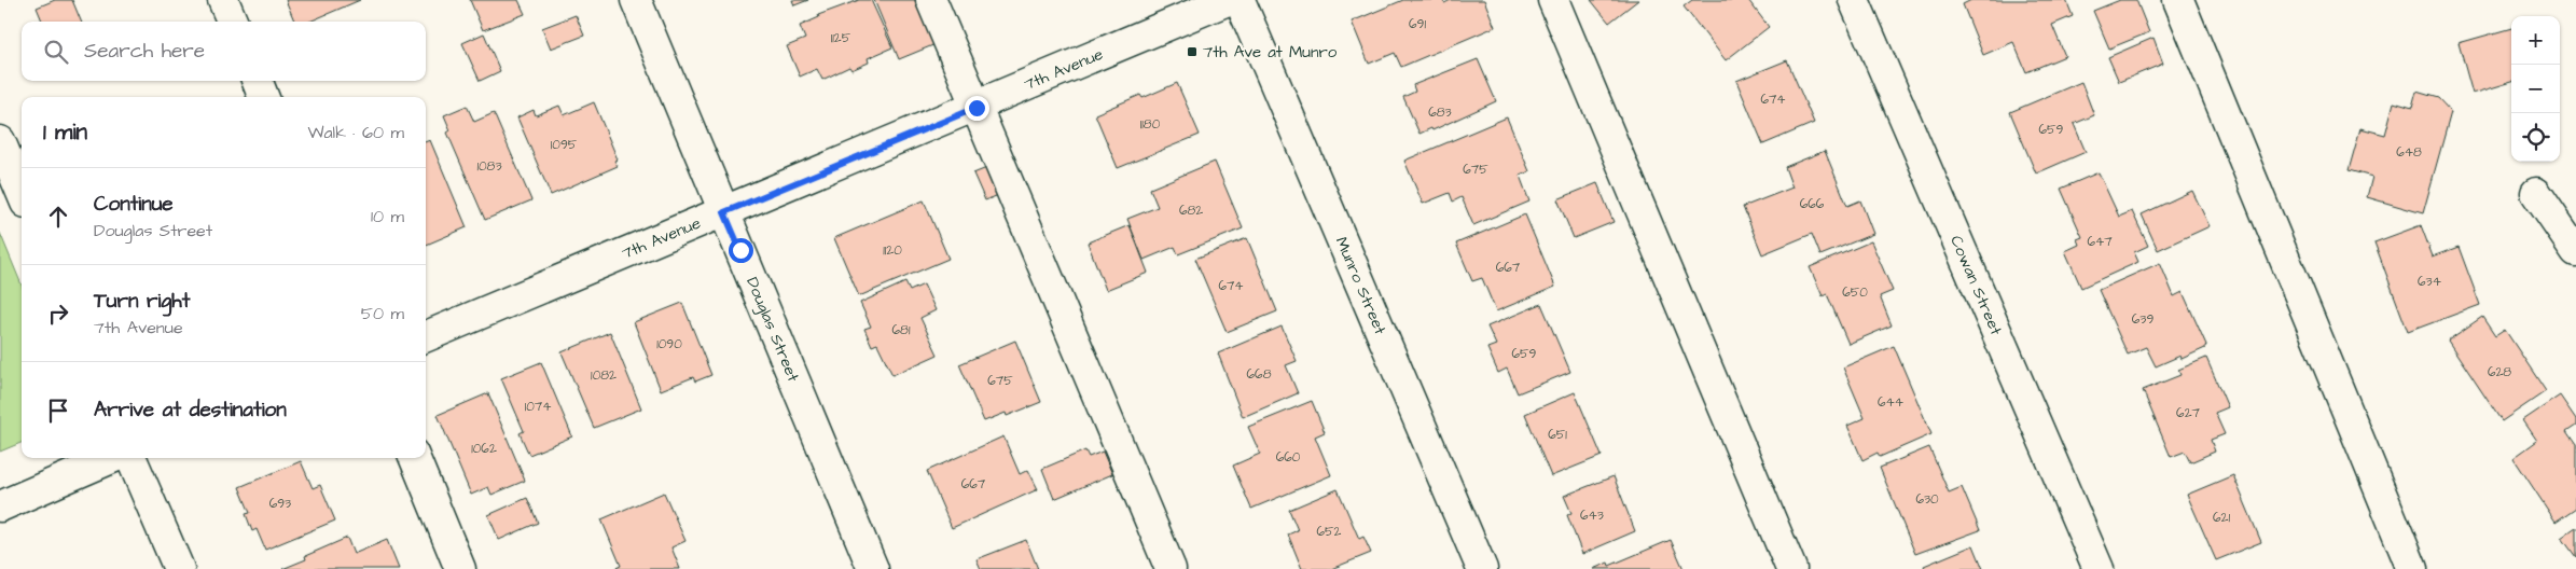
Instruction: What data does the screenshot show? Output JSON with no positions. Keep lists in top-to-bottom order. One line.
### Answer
{"streets":{"street":["7th Avenue","Munro Street","Cowan Street","Douglas Street"]},"crossings":[["7th Avenue","Douglas Street"]],"places":{"transit":["7th Ave at Munro"]},"house_numbers":["691","1125","674","683","1180","659","1095","648","1083","675","666","682","647","1120","667","634","674","650","639","681","1090","659","628","668","1082","675","644","1074","627","651","1062","660","667","630","693","643","621","652"],"page":{"map_buttons":["+","−"],"search":"Search here","heading":["1 min","Walk · 60 m"],"list":[["Continue","Douglas Street","10 m"],["Turn right","7th Avenue","50 m"],"Arrive at destination"]}}
